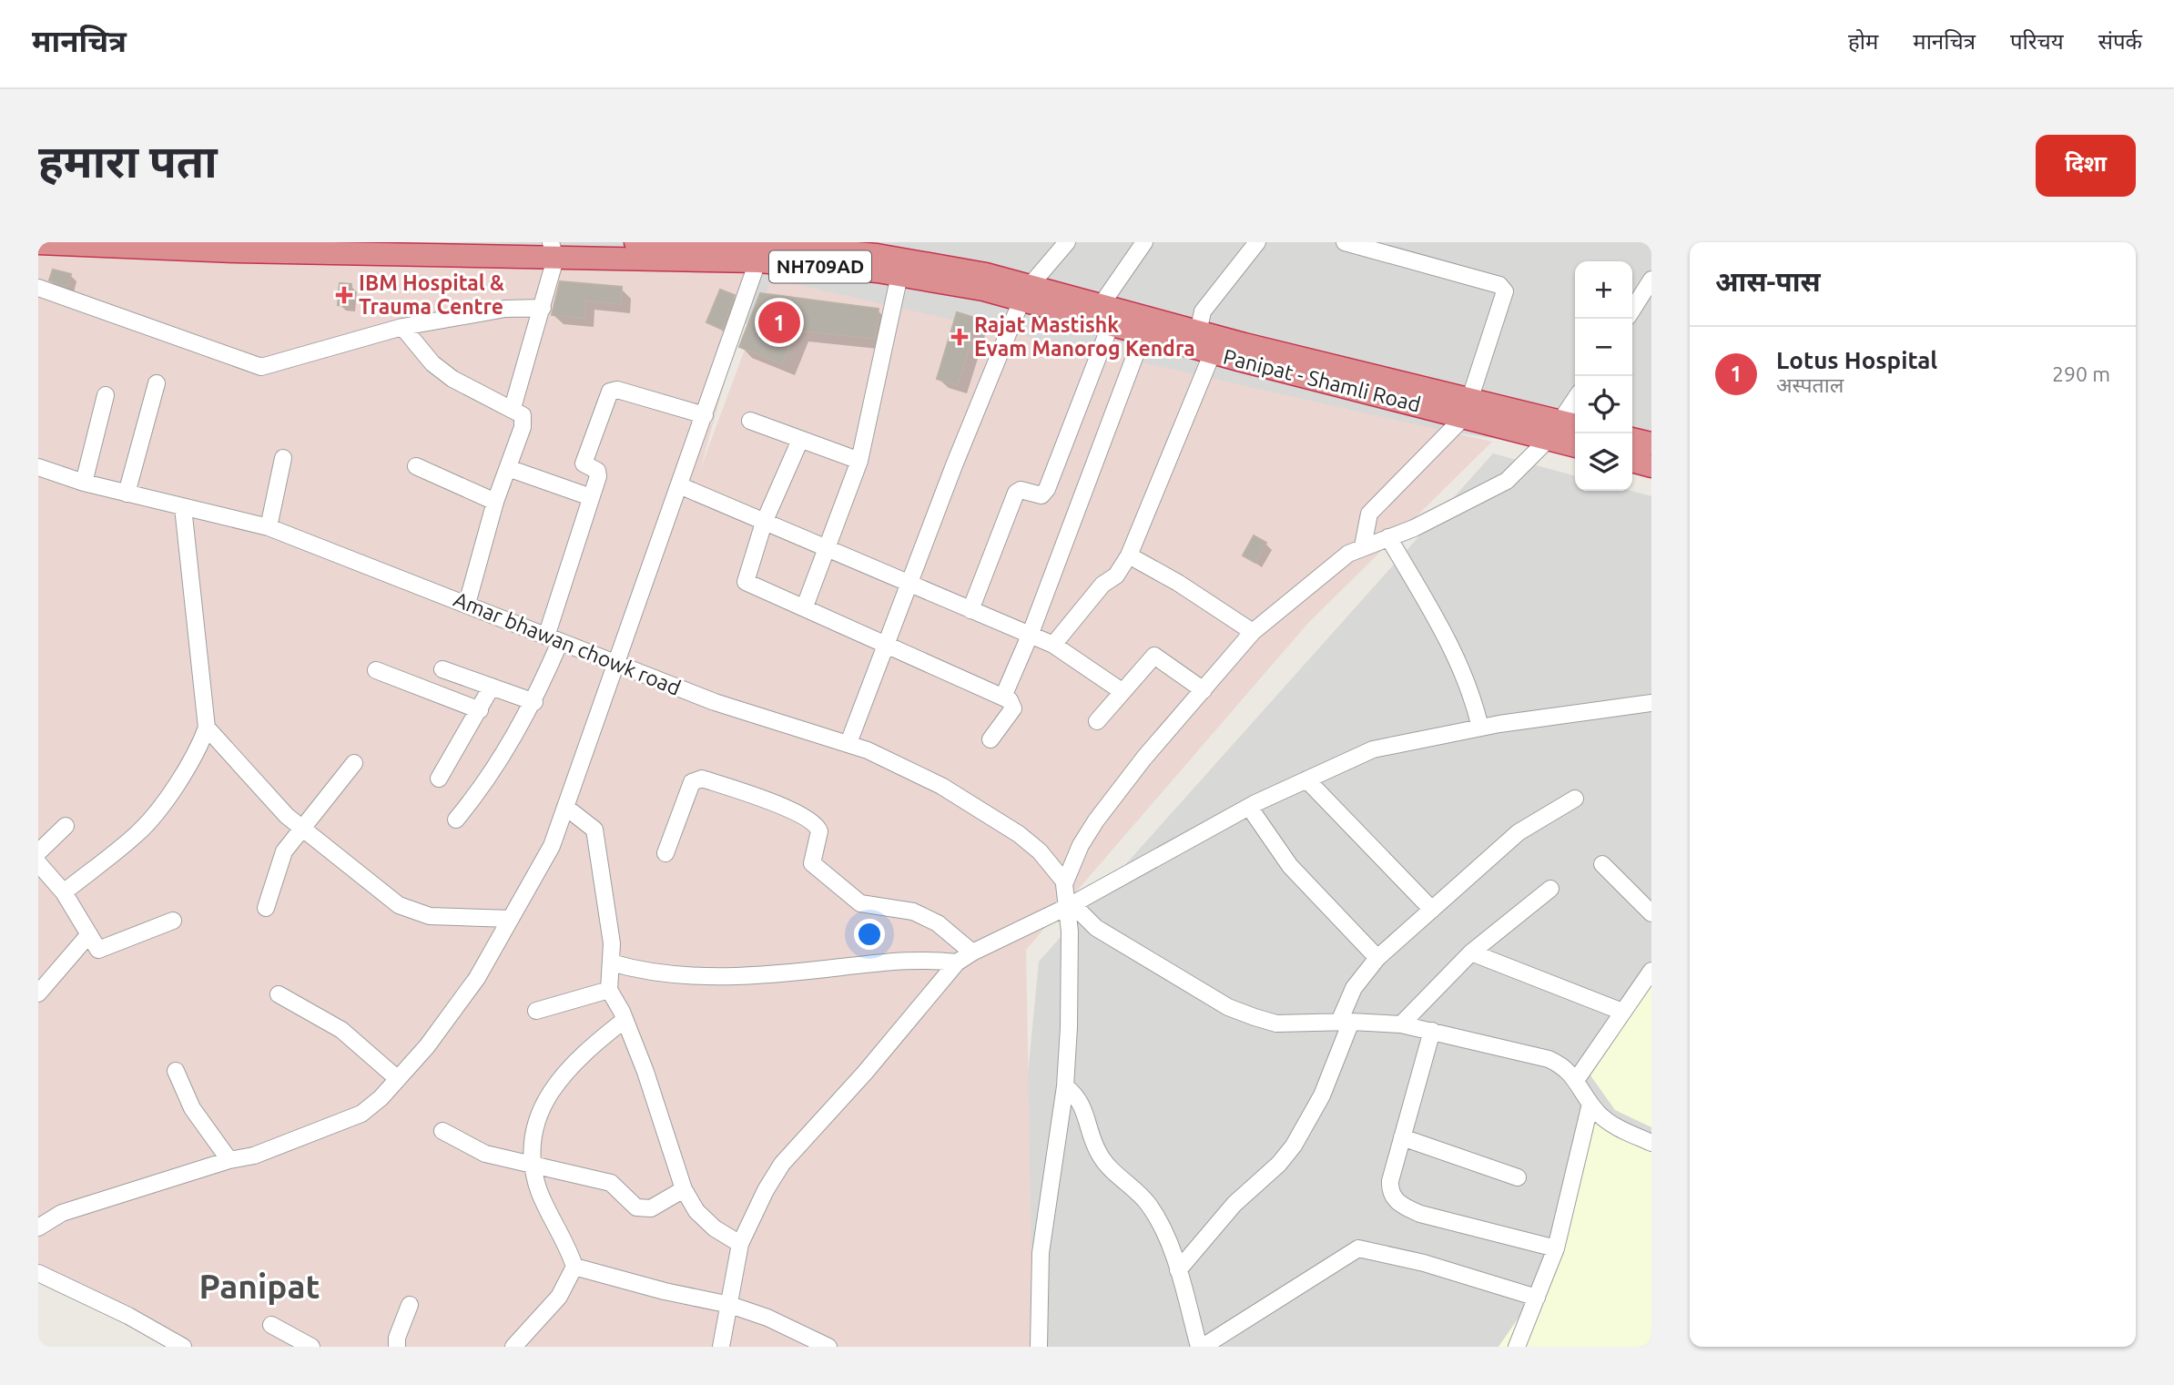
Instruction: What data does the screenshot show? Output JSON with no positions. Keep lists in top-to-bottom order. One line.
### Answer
{"streets":{"highway":["NH709AD","Panipat - Shamli Road"],"street":["Amar bhawan chowk road"]},"districts":["Panipat"],"places":{"health":["IBM Hospital & Trauma Centre","Rajat Mastishk Evam Manorog Kendra"]},"page":{"header":"मानचित्र","nav":["होम","मानचित्र","परिचय","संपर्क"],"buttons":"दिशा","title":"हमारा पता","heading":"आस-पास","map_buttons":["+","−"],"pins":"1","list":[{"mark":"1","name":"Lotus Hospital","note":"अस्पताल","value":"290 m"}]}}
